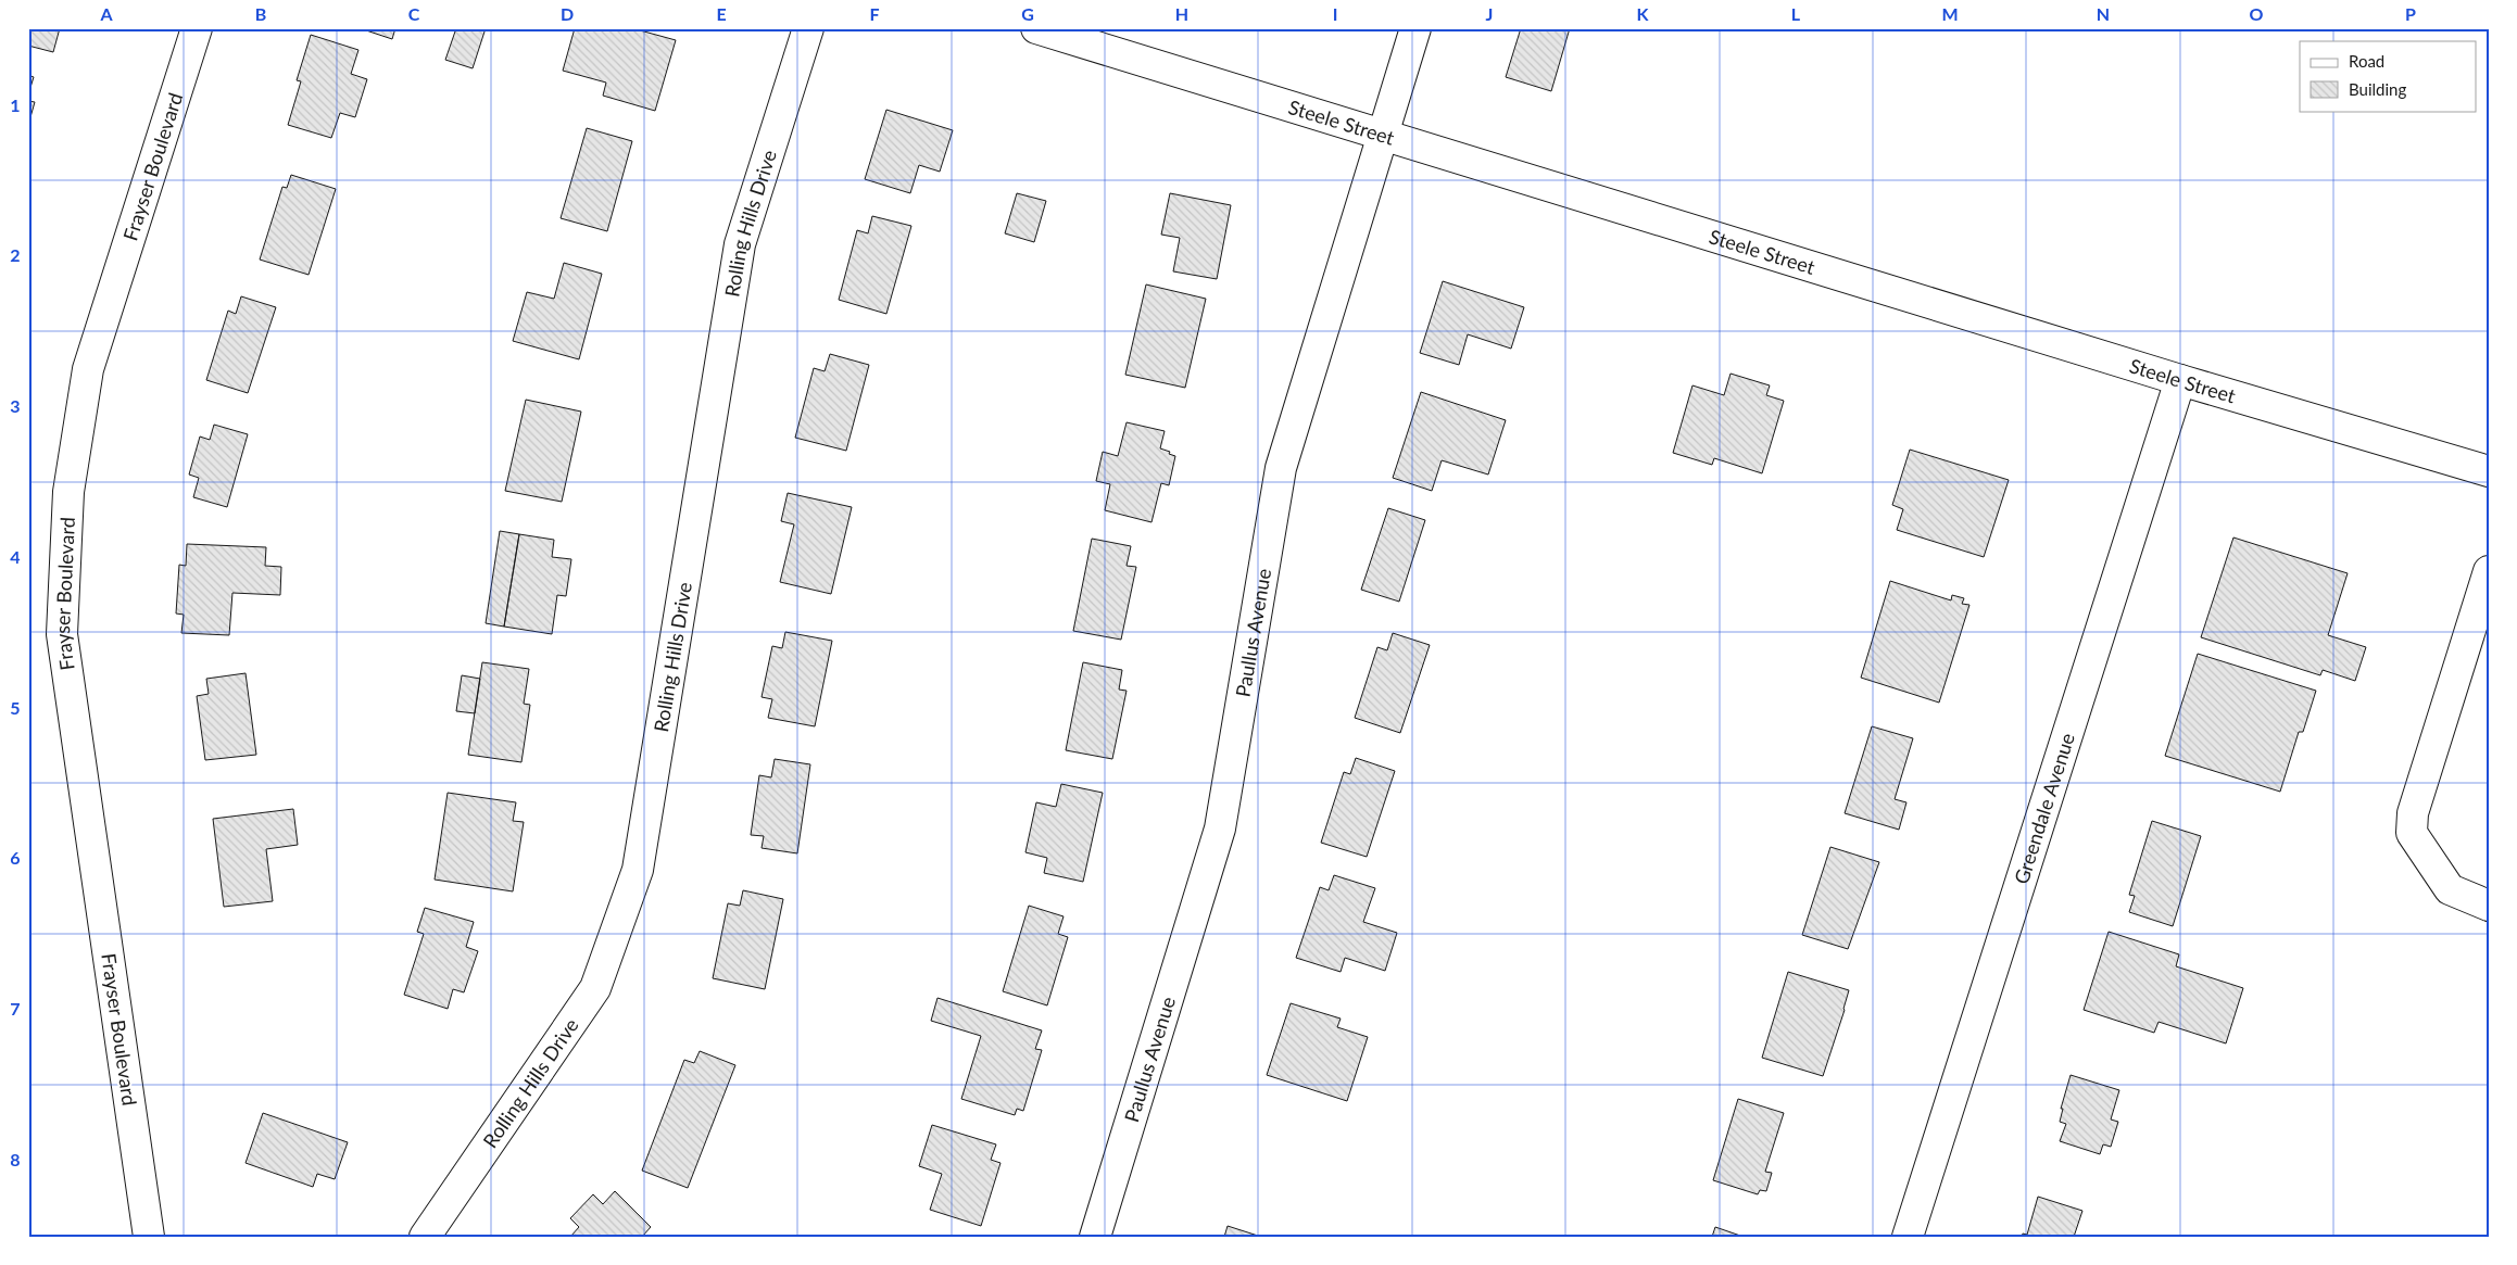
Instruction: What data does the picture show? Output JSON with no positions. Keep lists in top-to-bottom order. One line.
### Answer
{"streets":{"street":["Steele Street","Frayser Boulevard","Rolling Hills Drive","Paullus Avenue","Greendale Avenue"]},"crossings":[["Steele Street","Paullus Avenue"],["Steele Street","Greendale Avenue"]],"legend":["Road","Building"],"grid":{"columns":["A","B","C","D","E","F","G","H","I","J","K","L","M","N","O","P"],"rows":["1","2","3","4","5","6","7","8"]}}
